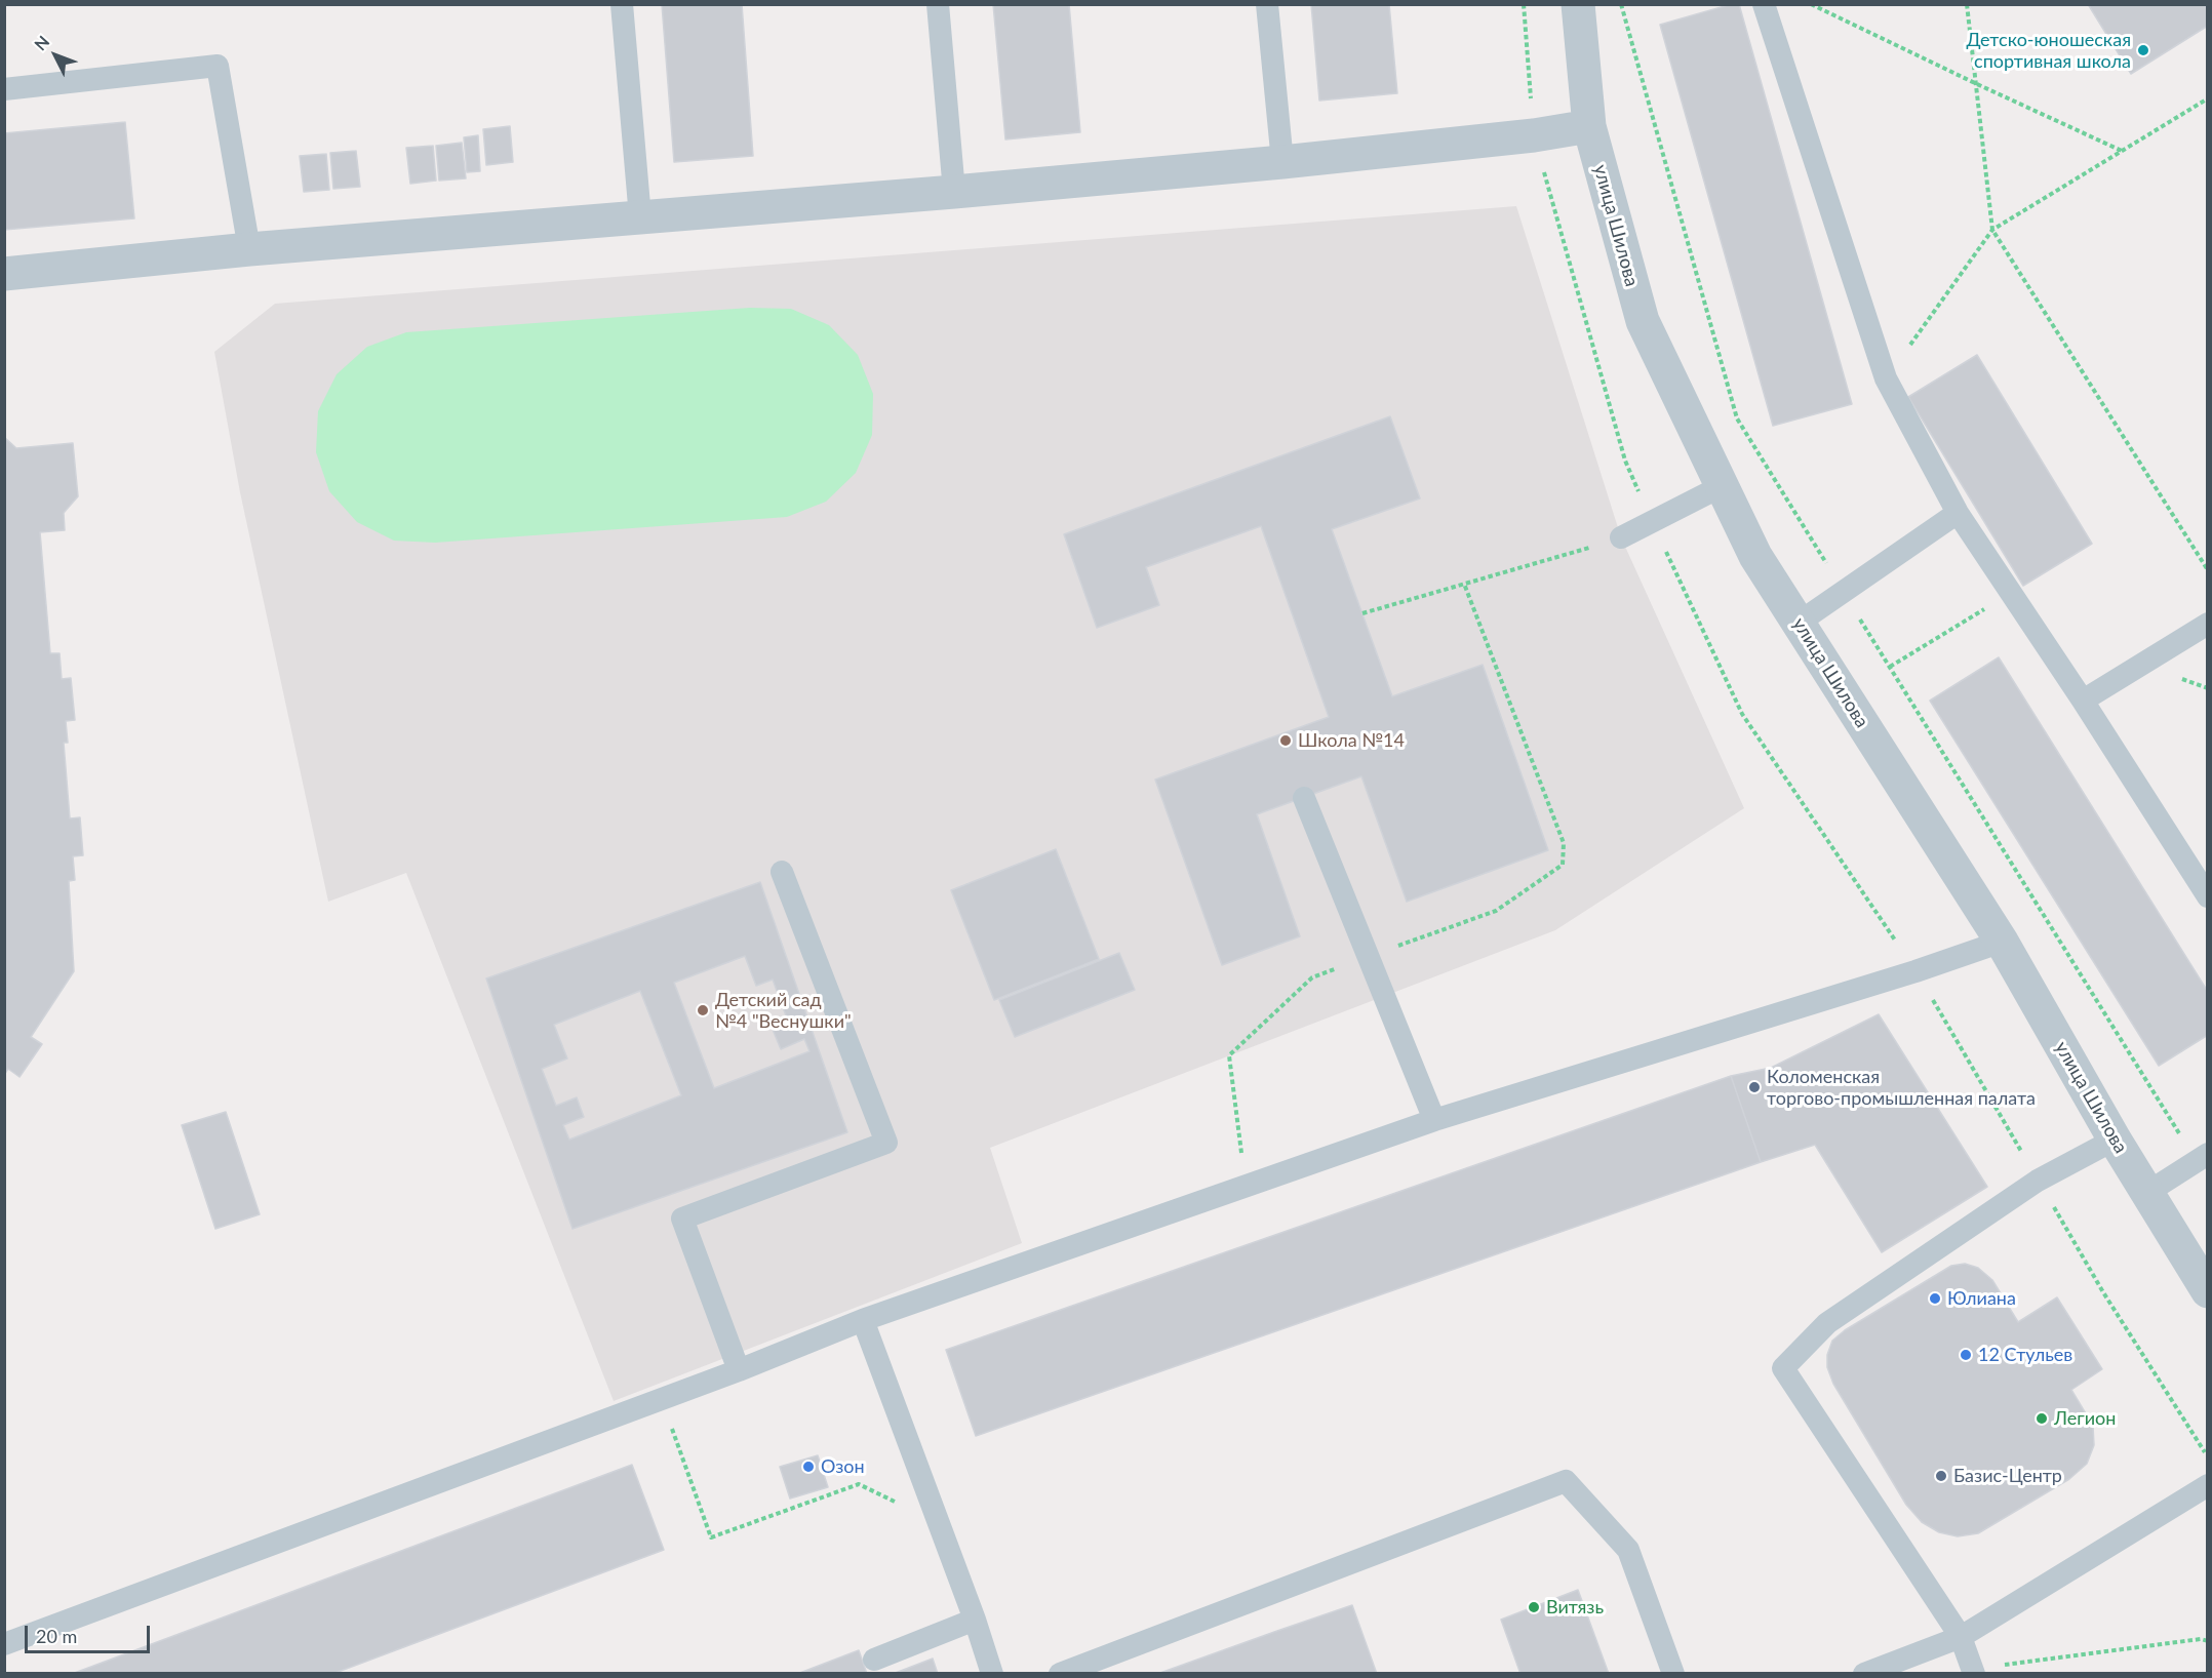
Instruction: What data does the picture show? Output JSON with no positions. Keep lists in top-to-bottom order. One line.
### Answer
{"streets":{"street":["улица Шилова"]},"places":["Детско-юношеская спортивная школа","Школа №14","Детский сад №4 \"Веснушки\"","Коломенская торгово-промышленная палата","Юлиана","12 Стульев","Легион","Озон","Базис-Центр","Витязь"],"scale_bar":"20 m","north":"top left"}
